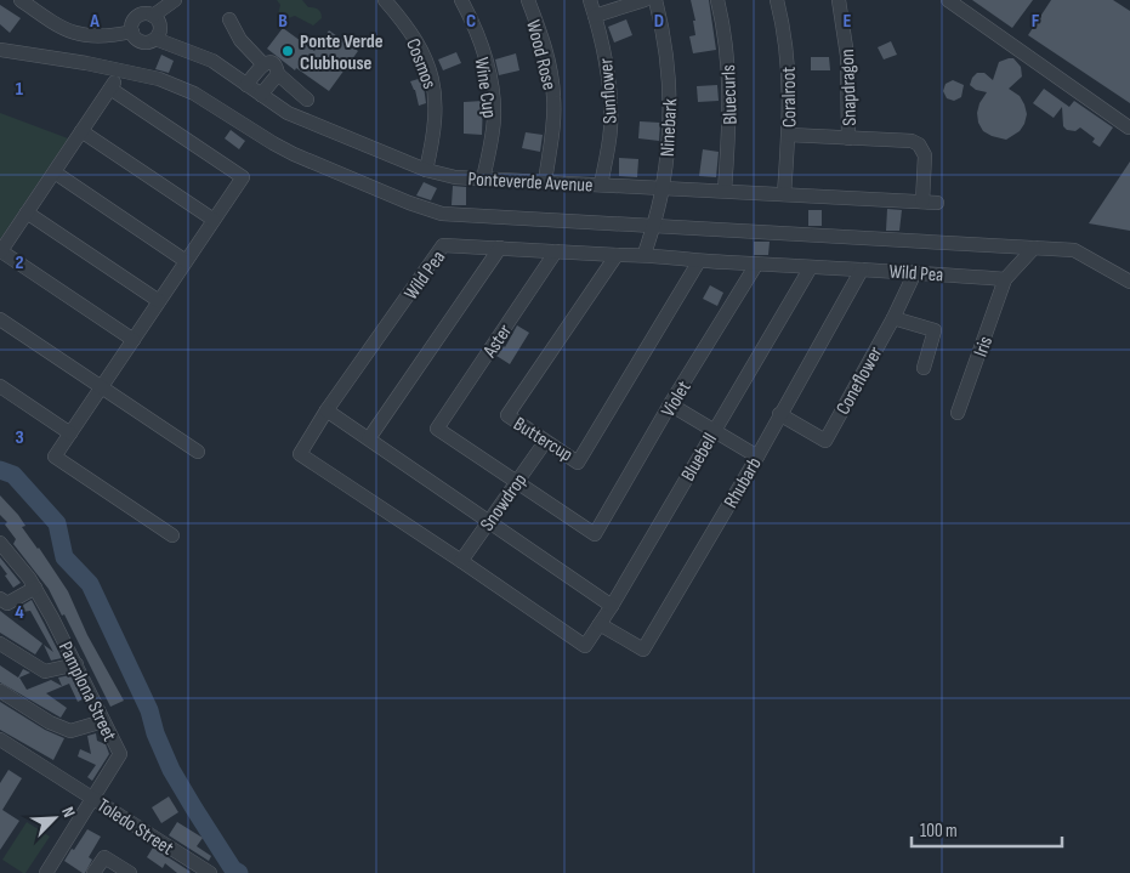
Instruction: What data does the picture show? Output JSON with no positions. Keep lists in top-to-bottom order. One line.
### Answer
{"streets":{"street":["Wood Rose","Cosmos","Wine Cup","Snapdragon","Sunflower","Bluecurls","Coralroot","Ninebark","Ponteverde Avenue","Wild Pea","Aster","Iris","Coneflower","Violet","Buttercup","Bluebell","Rhubarb","Snowdrop","Pamplona Street","Toledo Street"]},"crossings":[["Wood Rose","Ponteverde Avenue"],["Cosmos","Ponteverde Avenue"],["Wine Cup","Ponteverde Avenue"],["Sunflower","Ponteverde Avenue"],["Bluecurls","Ponteverde Avenue"],["Coralroot","Ponteverde Avenue"],["Ninebark","Ponteverde Avenue"],["Ninebark","Wild Pea"],["Wild Pea","Aster"],["Wild Pea","Iris"],["Wild Pea","Coneflower"],["Wild Pea","Violet"],["Wild Pea","Buttercup"],["Wild Pea","Bluebell"],["Wild Pea","Rhubarb"],["Wild Pea","Snowdrop"],["Aster","Violet"],["Aster","Snowdrop"],["Coneflower","Rhubarb"],["Violet","Snowdrop"],["Buttercup","Snowdrop"],["Bluebell","Rhubarb"],["Pamplona Street","Toledo Street"]],"places":["Ponte Verde Clubhouse"],"scale_bar":"100 m","north":"top right","grid":{"columns":["A","B","C","D","E","F"],"rows":["1","2","3","4"]}}
